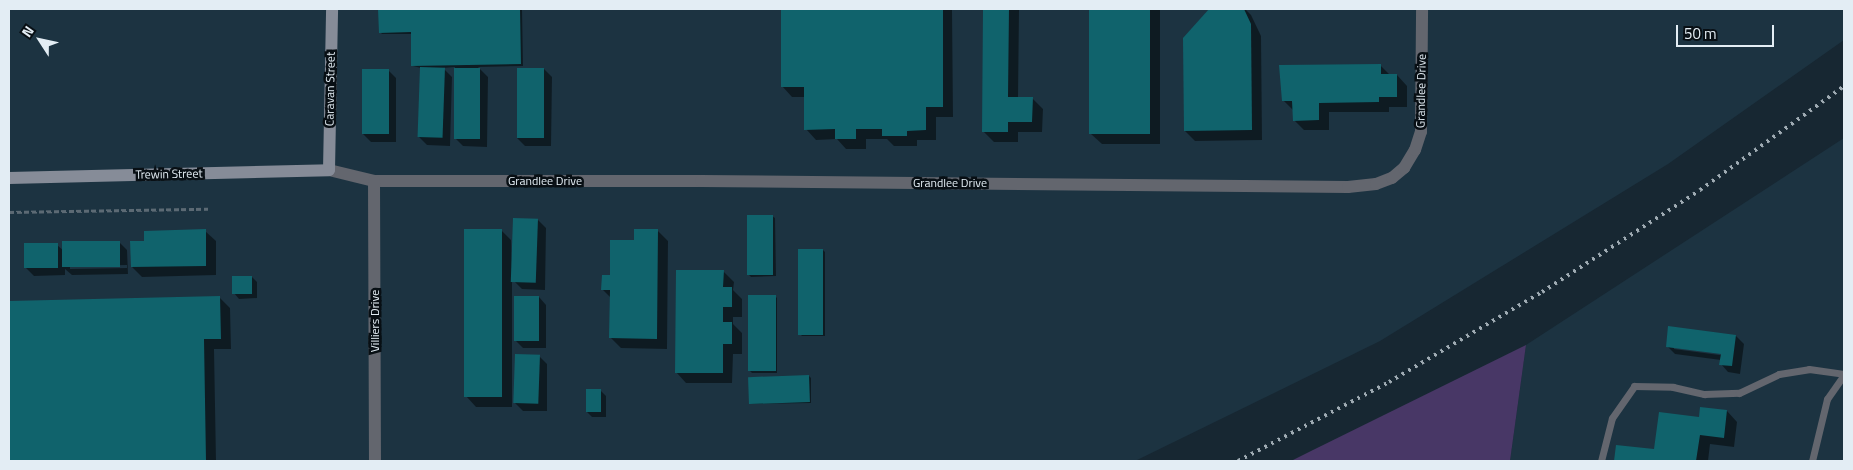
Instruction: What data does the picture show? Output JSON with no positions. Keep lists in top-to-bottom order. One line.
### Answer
{"streets":{"street":["Caravan Street","Grandlee Drive","Trewin Street","Villiers Drive"]},"crossings":[["Caravan Street","Grandlee Drive"],["Caravan Street","Trewin Street"],["Grandlee Drive","Trewin Street"],["Grandlee Drive","Villiers Drive"]],"scale_bar":"50 m","north":"top left"}
